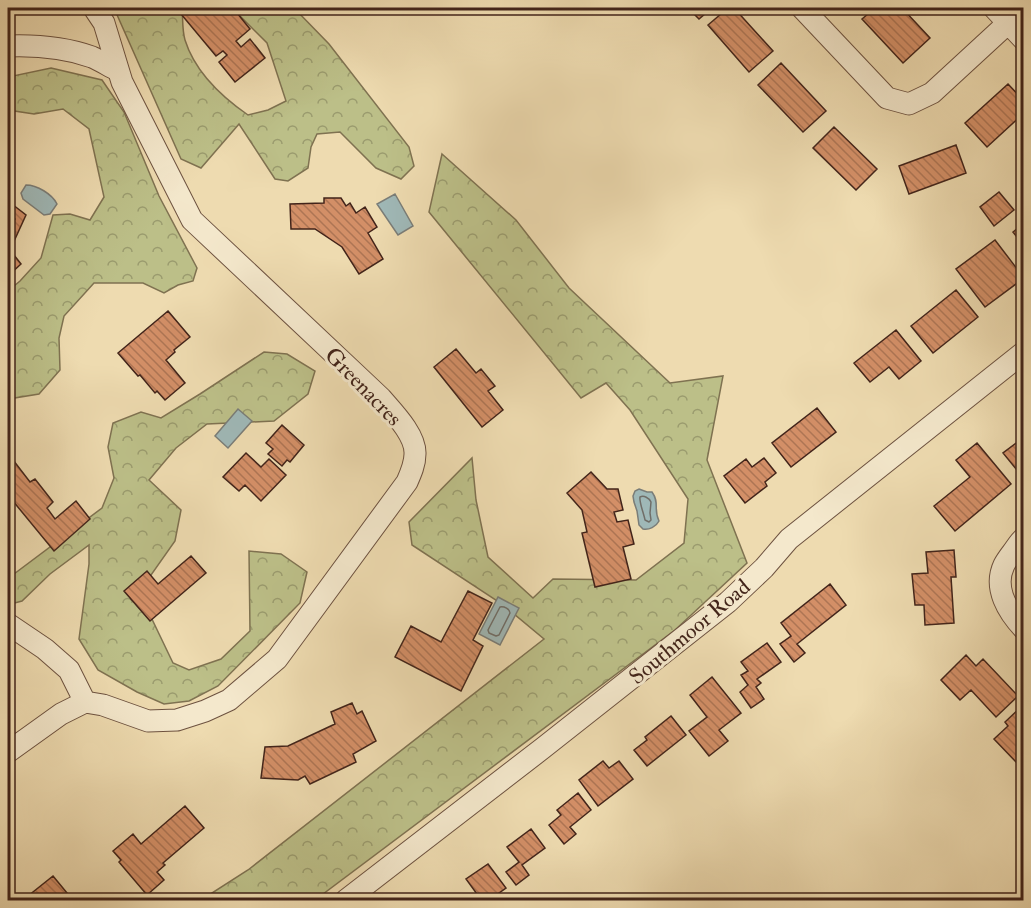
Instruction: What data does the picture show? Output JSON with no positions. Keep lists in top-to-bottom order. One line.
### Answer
{"streets":{"street":["Greenacres","Southmoor Road"]}}
